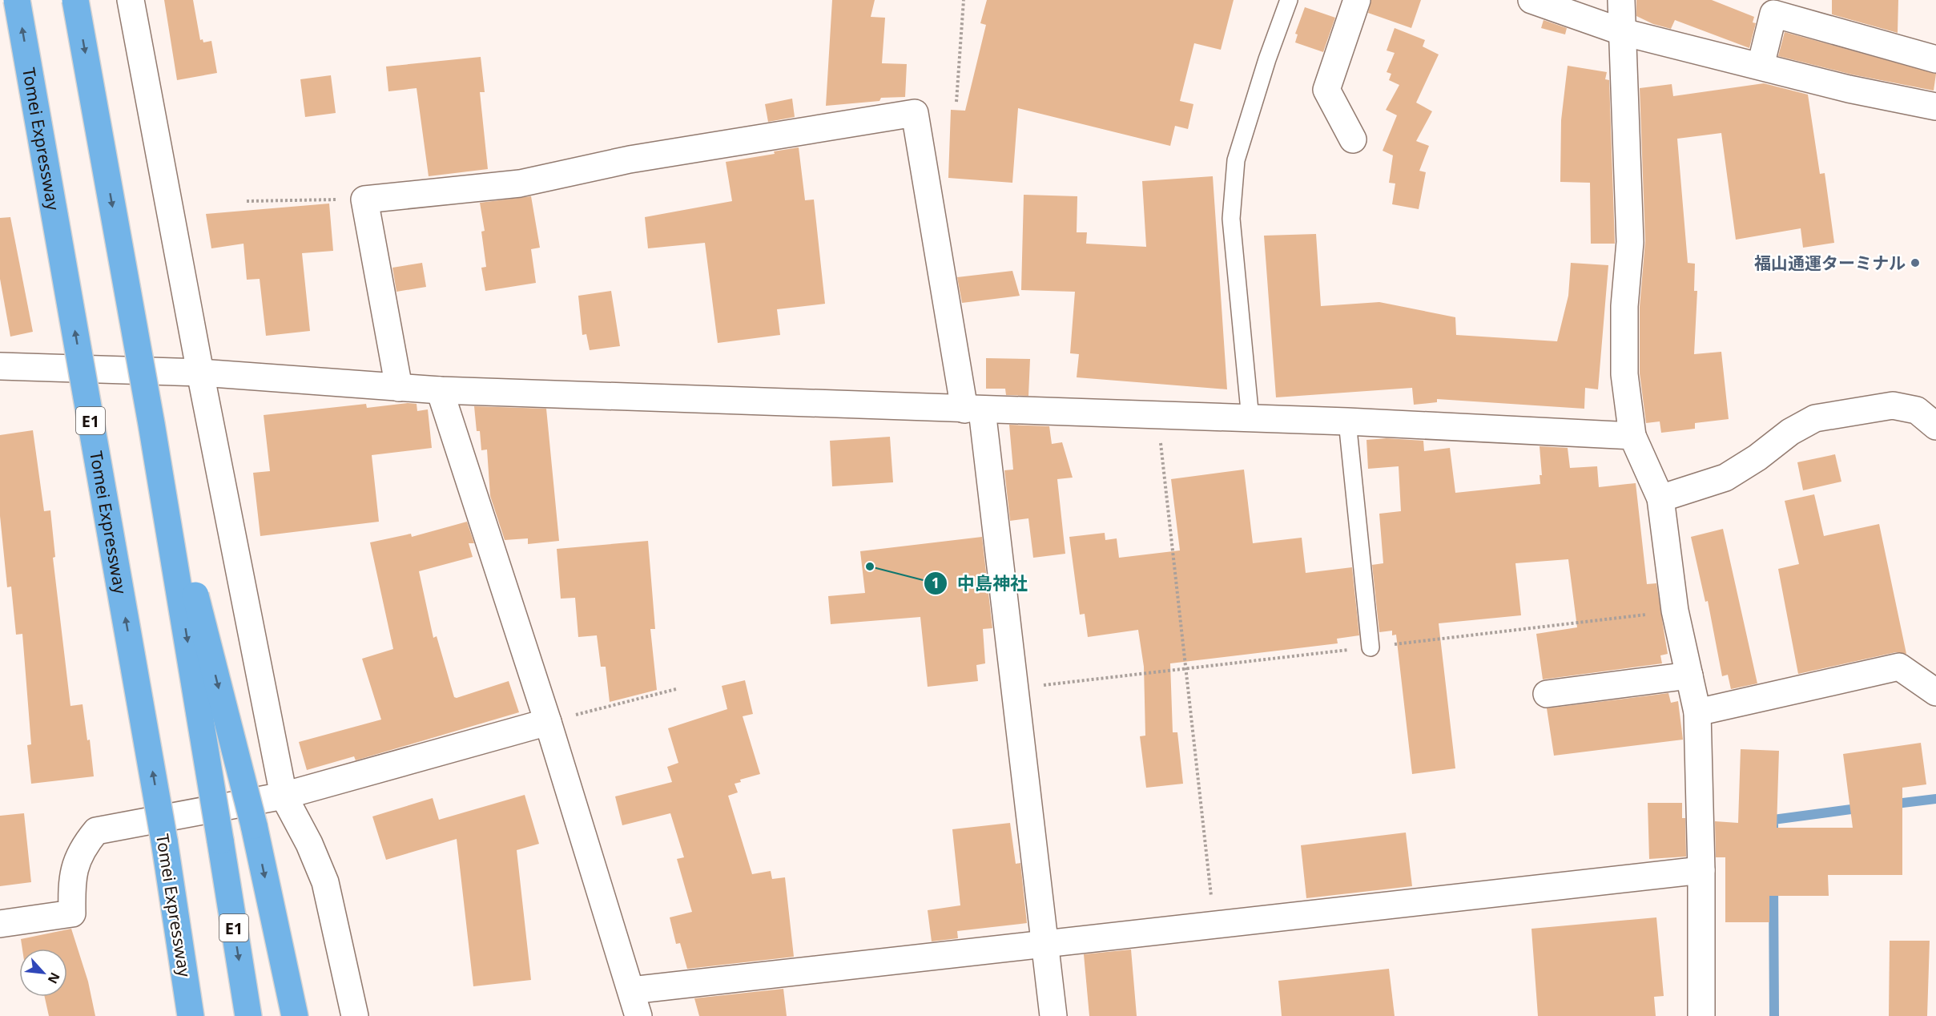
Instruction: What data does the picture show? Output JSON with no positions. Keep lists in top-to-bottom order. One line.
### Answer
{"streets":{"highway":["Tomei Expressway","E1"]},"places":["福山通運ターミナル","中島神社"],"north":"bottom right"}
